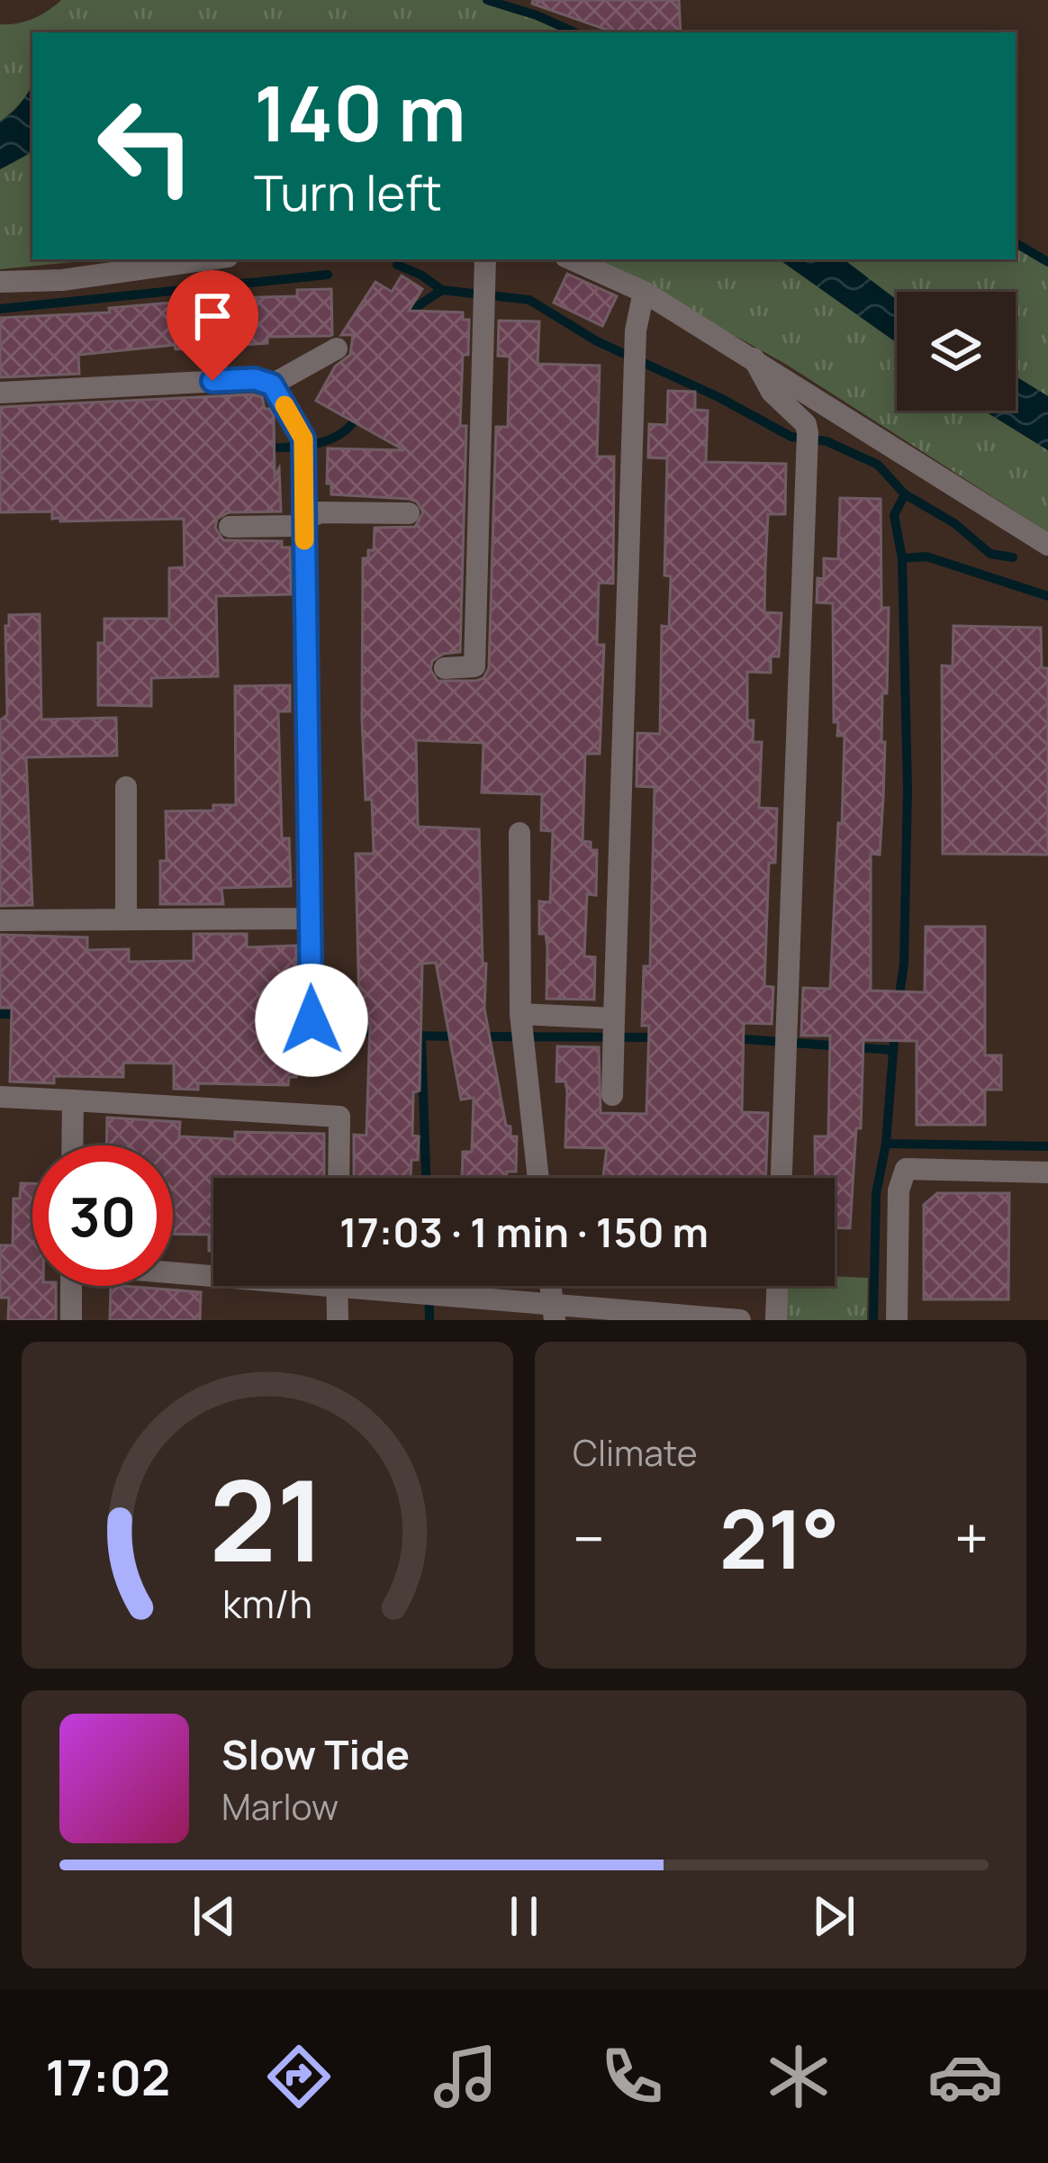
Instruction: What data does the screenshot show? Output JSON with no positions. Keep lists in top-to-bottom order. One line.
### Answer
{"page":{"turn":["140 m","Turn left"],"limit":"30","trip":"17:03 · 1 min · 150 m","tile":"Climate","heat":["−","21°","+"],"song":["Slow Tide","Marlow"],"tabs":"17:02","gauge":["21","km/h"]}}
